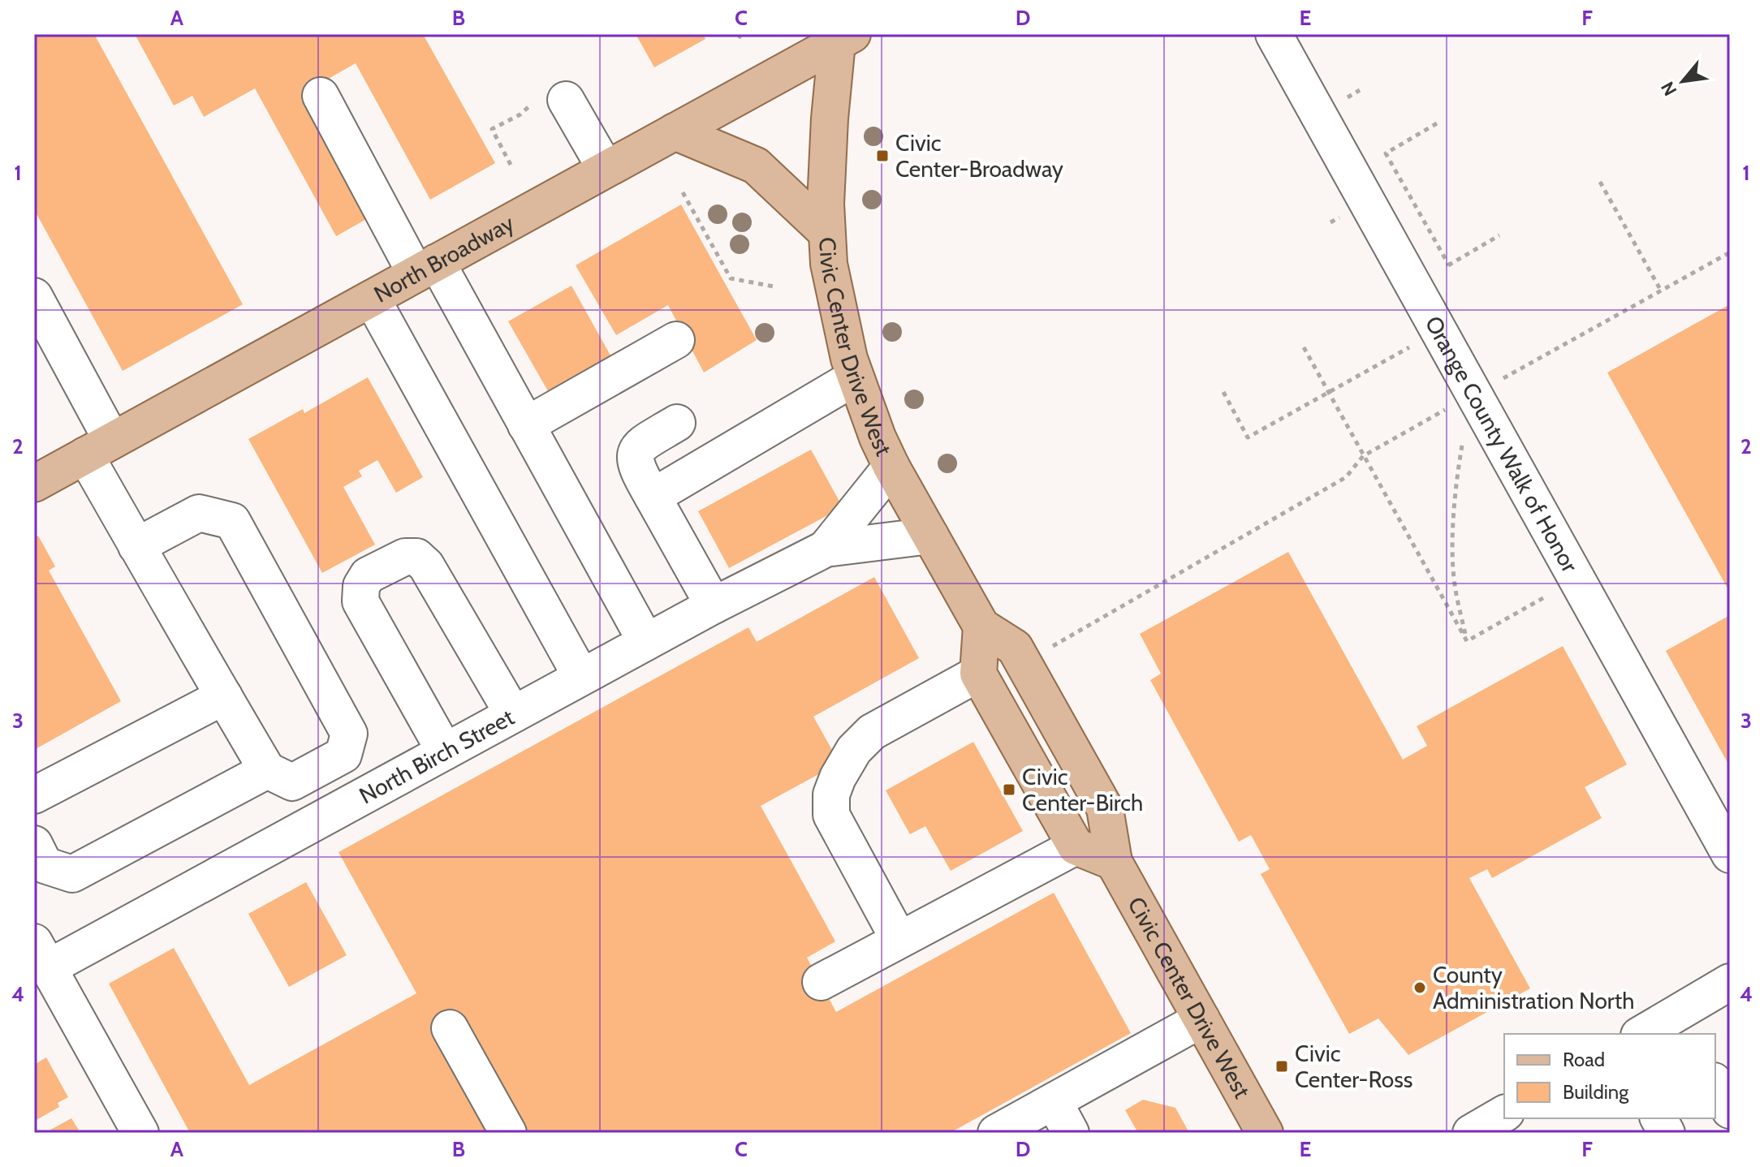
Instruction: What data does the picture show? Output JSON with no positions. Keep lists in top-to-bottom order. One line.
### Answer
{"streets":{"main road":["North Broadway","Civic Center Drive West"],"street":["Orange County Walk of Honor","North Birch Street"]},"crossings":[["North Broadway","Civic Center Drive West"],["Civic Center Drive West","North Birch Street"]],"places":{"transit":["Civic Center-Broadway","Civic Center-Birch","Civic Center-Ross"],"other":["County Administration North"]},"legend":["Road","Building"],"north":"bottom left","grid":{"columns":["A","B","C","D","E","F"],"rows":["1","2","3","4"]}}
